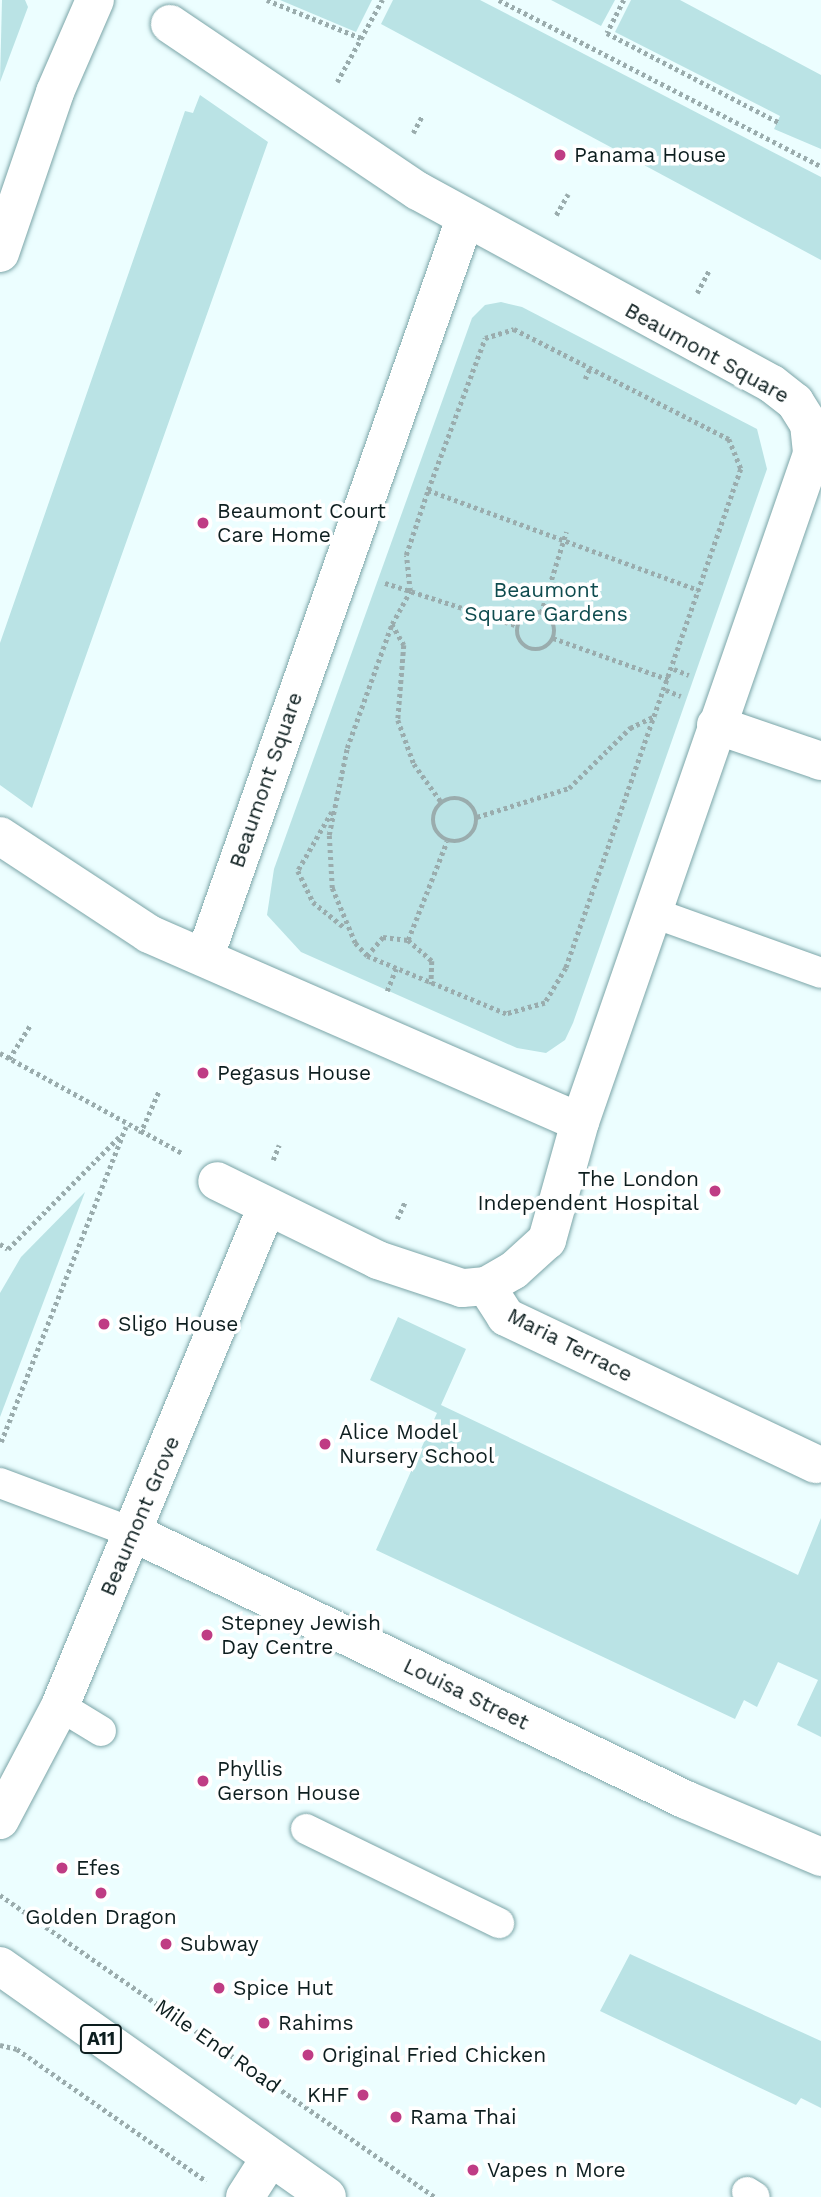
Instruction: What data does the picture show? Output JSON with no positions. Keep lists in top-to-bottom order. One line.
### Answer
{"streets":{"main road":["Beaumont Square","Maria Terrace","Beaumont Grove","Louisa Street","A11"],"path":["Mile End Road"]},"crossings":[["Beaumont Square","Maria Terrace"],["Beaumont Grove","Louisa Street"]],"parks":["Beaumont Square Gardens"],"places":["Panama House","Beaumont Court Care Home","Pegasus House","The London Independent Hospital","Sligo House","Alice Model Nursery School","Stepney Jewish Day Centre","Phyllis Gerson House","Efes","Golden Dragon","Subway","Spice Hut","Rahims","Original Fried Chicken","KHF","Rama Thai","Vapes n More"]}
